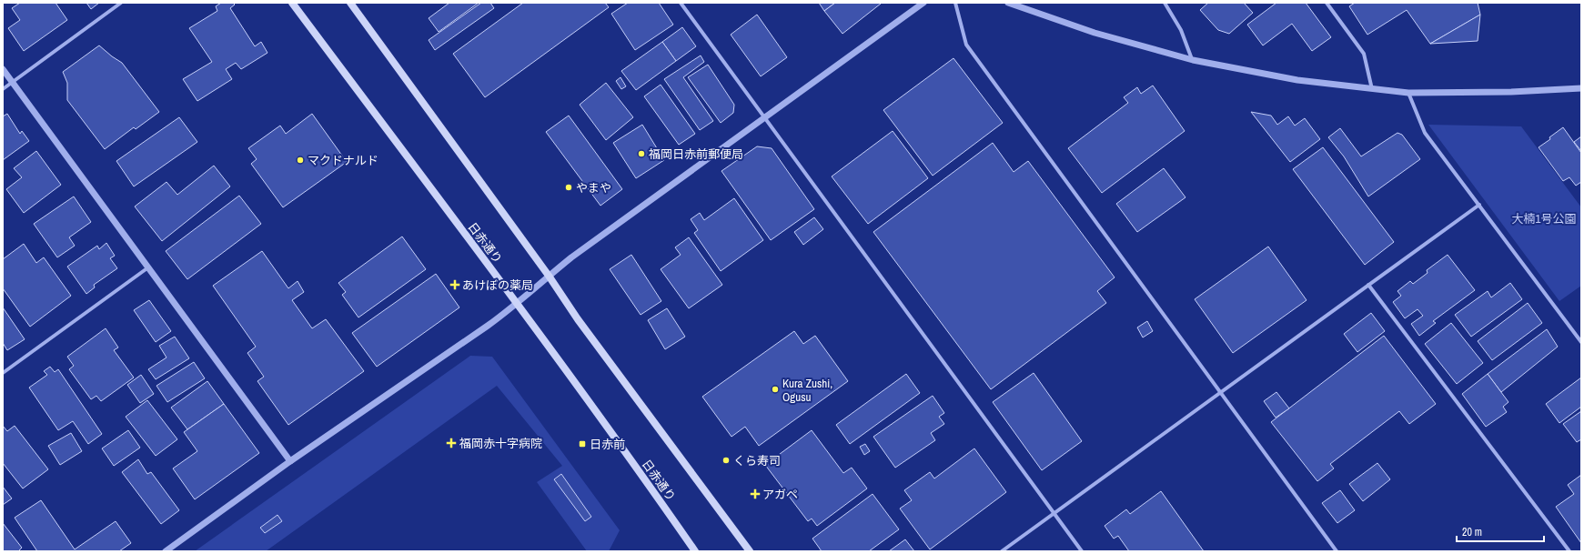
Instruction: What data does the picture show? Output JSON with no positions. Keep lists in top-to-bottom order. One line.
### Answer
{"streets":{"main road":["日赤通り"]},"parks":["大楠1号公園"],"places":{"other":["福岡日赤前郵便局","マクドナルド","やまや","Kura Zushi, Ogusu","くら寿司"],"health":["あけぼの薬局","福岡赤十字病院","アガペ"],"transit":["日赤前"]},"scale_bar":"20 m"}
